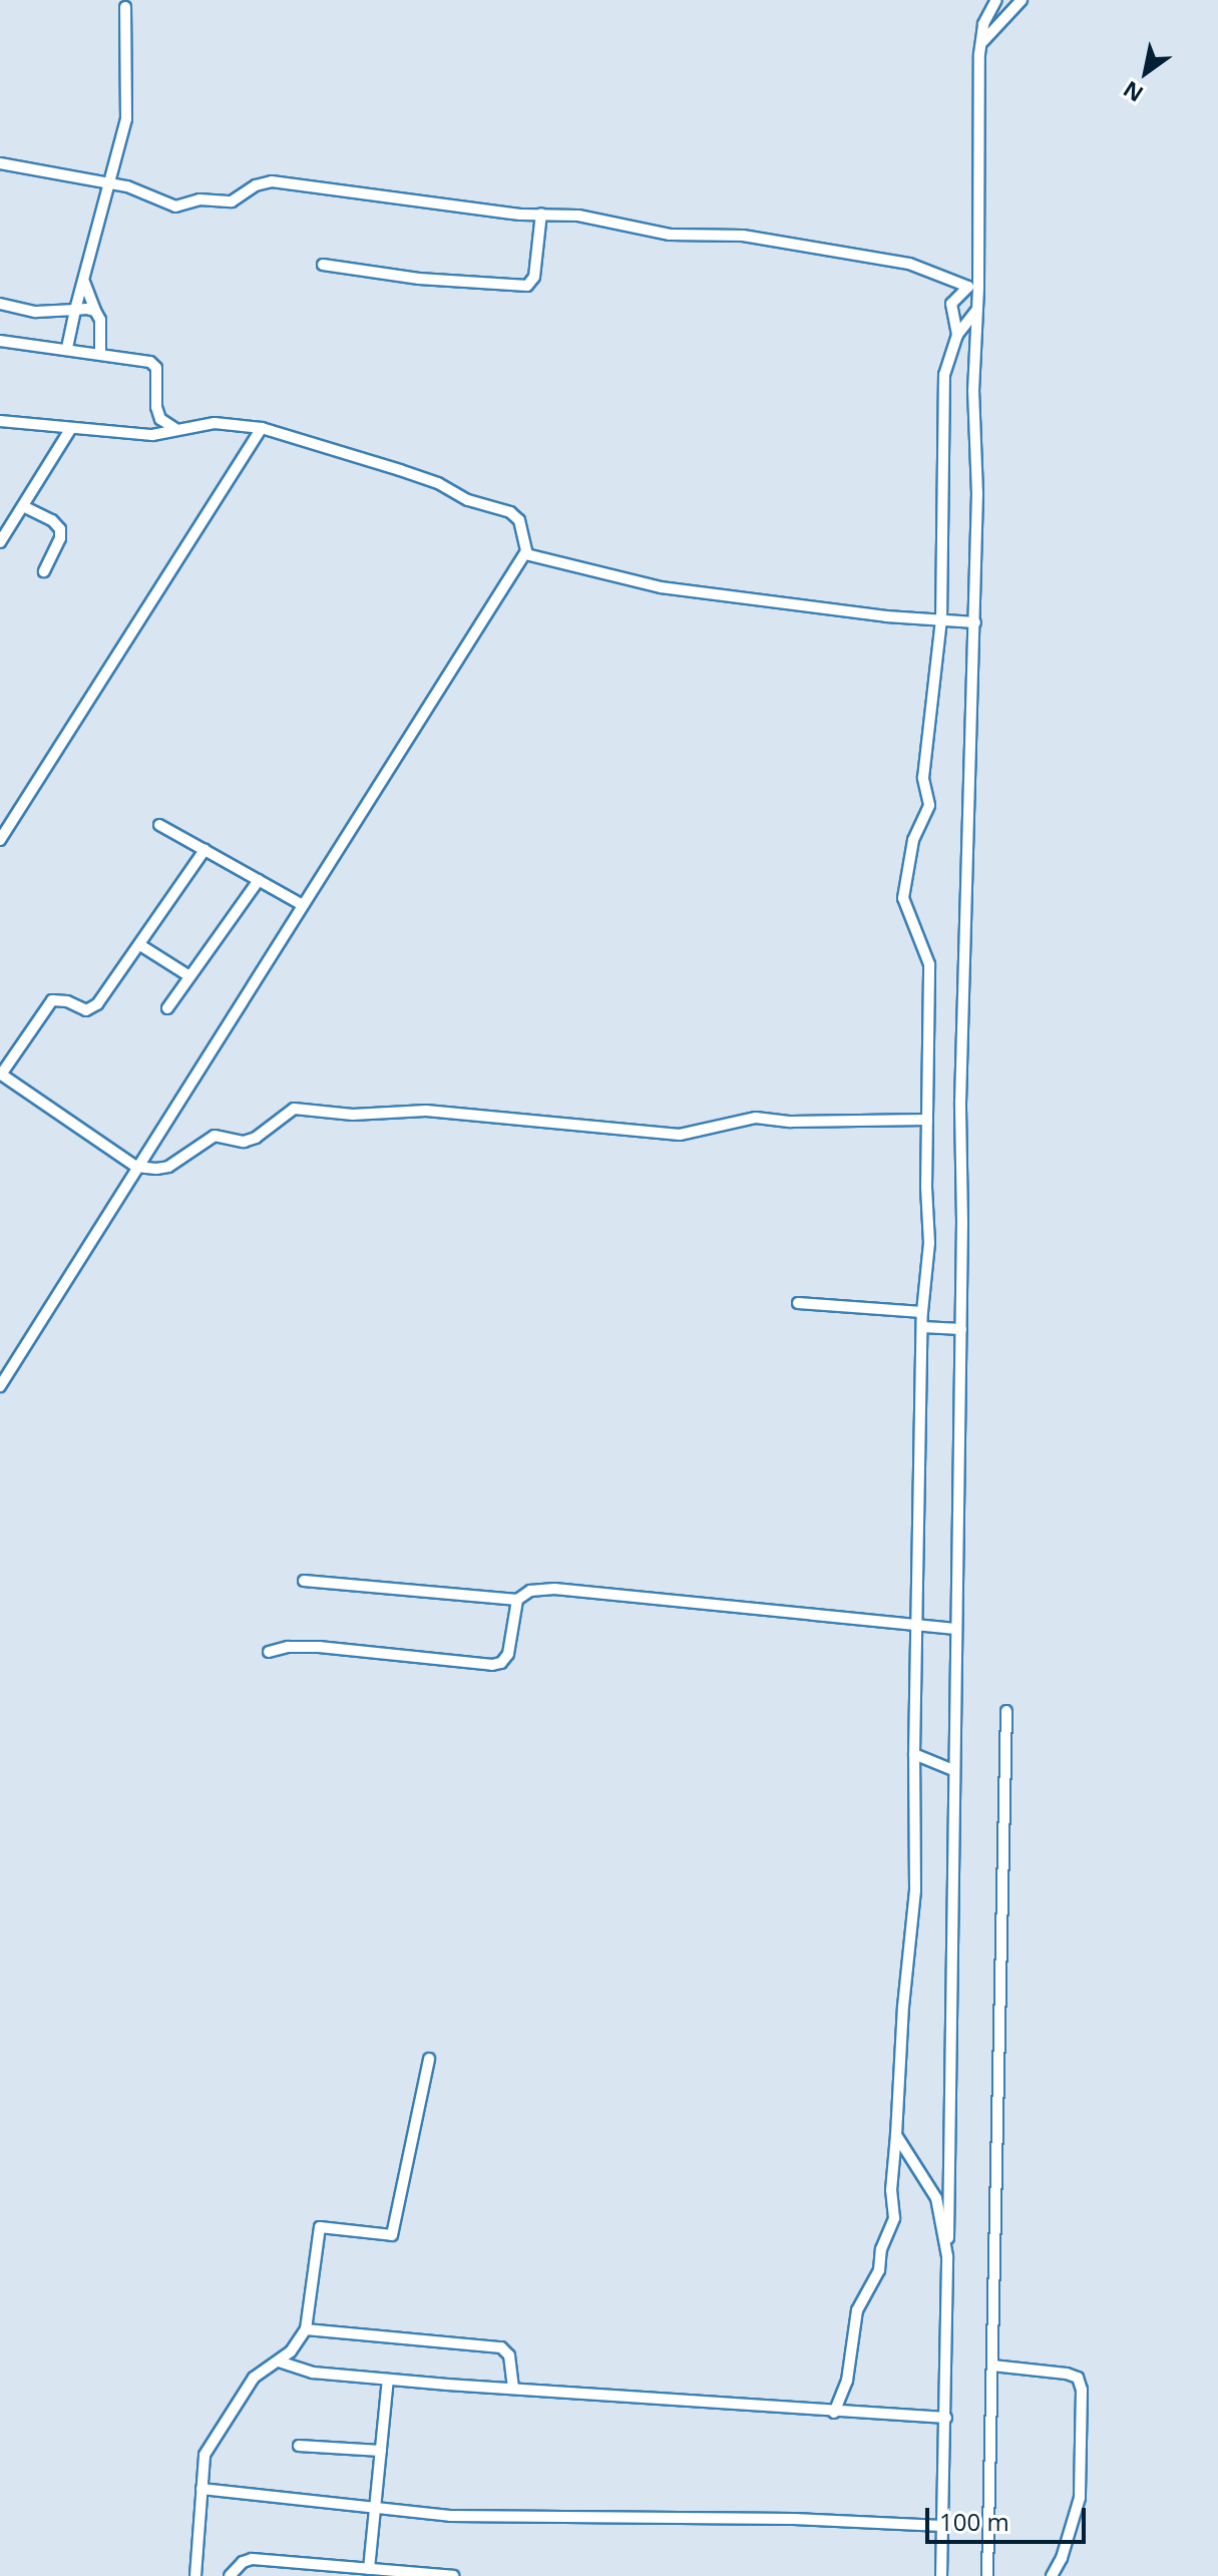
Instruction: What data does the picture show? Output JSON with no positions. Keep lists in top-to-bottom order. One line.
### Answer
{"scale_bar":"100 m","north":"bottom left"}
